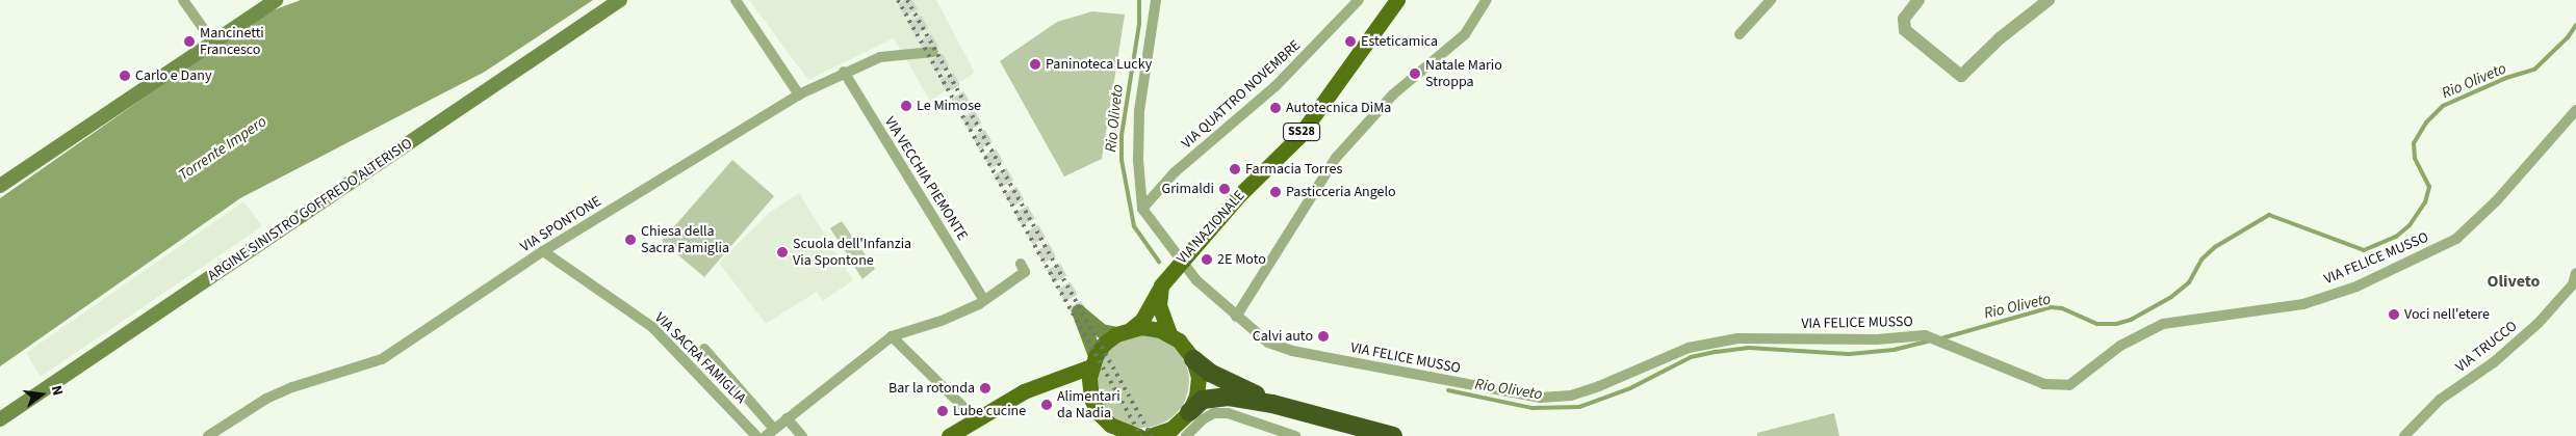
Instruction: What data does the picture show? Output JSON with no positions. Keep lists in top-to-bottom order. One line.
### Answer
{"streets":{"main road":["SS28","ARGINE SINISTRO GOFFREDO ALTERISIO","VIA NAZIONALE"],"street":["VIA QUATTRO NOVEMBRE","VIA VECCHIA PIEMONTE","VIA SPONTONE","VIA FELICE MUSSO","VIA TRUCCO","VIA SACRA FAMIGLIA"]},"crossings":[["VIA QUATTRO NOVEMBRE","VIA FELICE MUSSO"],["VIA VECCHIA PIEMONTE","VIA SPONTONE"],["VIA SPONTONE","VIA SACRA FAMIGLIA"],["VIA NAZIONALE","VIA FELICE MUSSO"]],"districts":["Oliveto"],"water":["Rio Oliveto","Torrente Impero"],"places":["Mancinetti Francesco","Esteticamica","Paninoteca Lucky","Natale Mario Stroppa","Carlo e Dany","Le Mimose","Autotecnica DiMa","Farmacia Torres","Grimaldi","Pasticceria Angelo","Chiesa della Sacra Famiglia","Scuola dell'Infanzia Via Spontone","2E Moto","Voci nell'etere","Calvi auto","Bar la rotonda","Alimentari da Nadia","Lube cucine"],"north":"right"}
